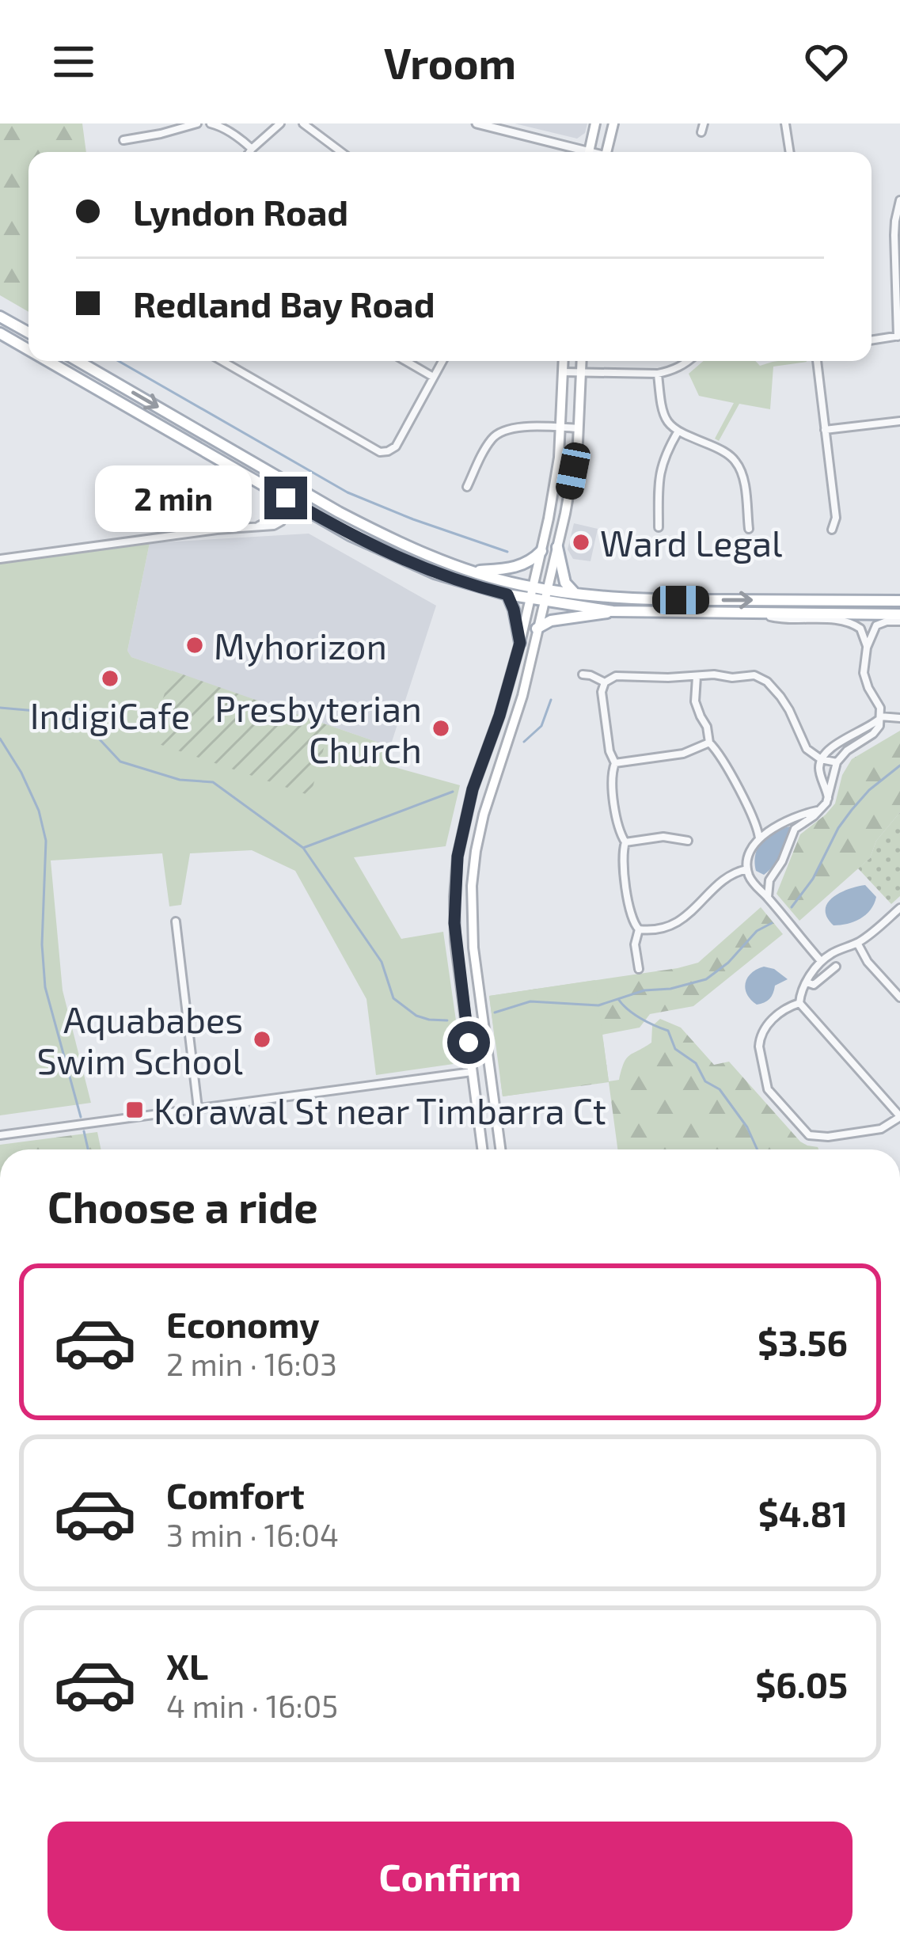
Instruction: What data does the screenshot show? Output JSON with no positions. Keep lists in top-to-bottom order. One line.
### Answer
{"places":{"other":["Ward Legal","Myhorizon","IndigiCafe","Presbyterian Church","Aquababes Swim School"],"transit":["Korawal St near Timbarra Ct"]},"page":{"header":"Vroom","banner":["Lyndon Road","Redland Bay Road"],"bubble":"2 min","heading":"Choose a ride","list":[{"name":"Economy","note":"2 min · 16:03","value":"$3.56"},{"name":"Comfort","note":"3 min · 16:04","value":"$4.81"},{"name":"XL","note":"4 min · 16:05","value":"$6.05"}],"buttons":"Confirm"}}
